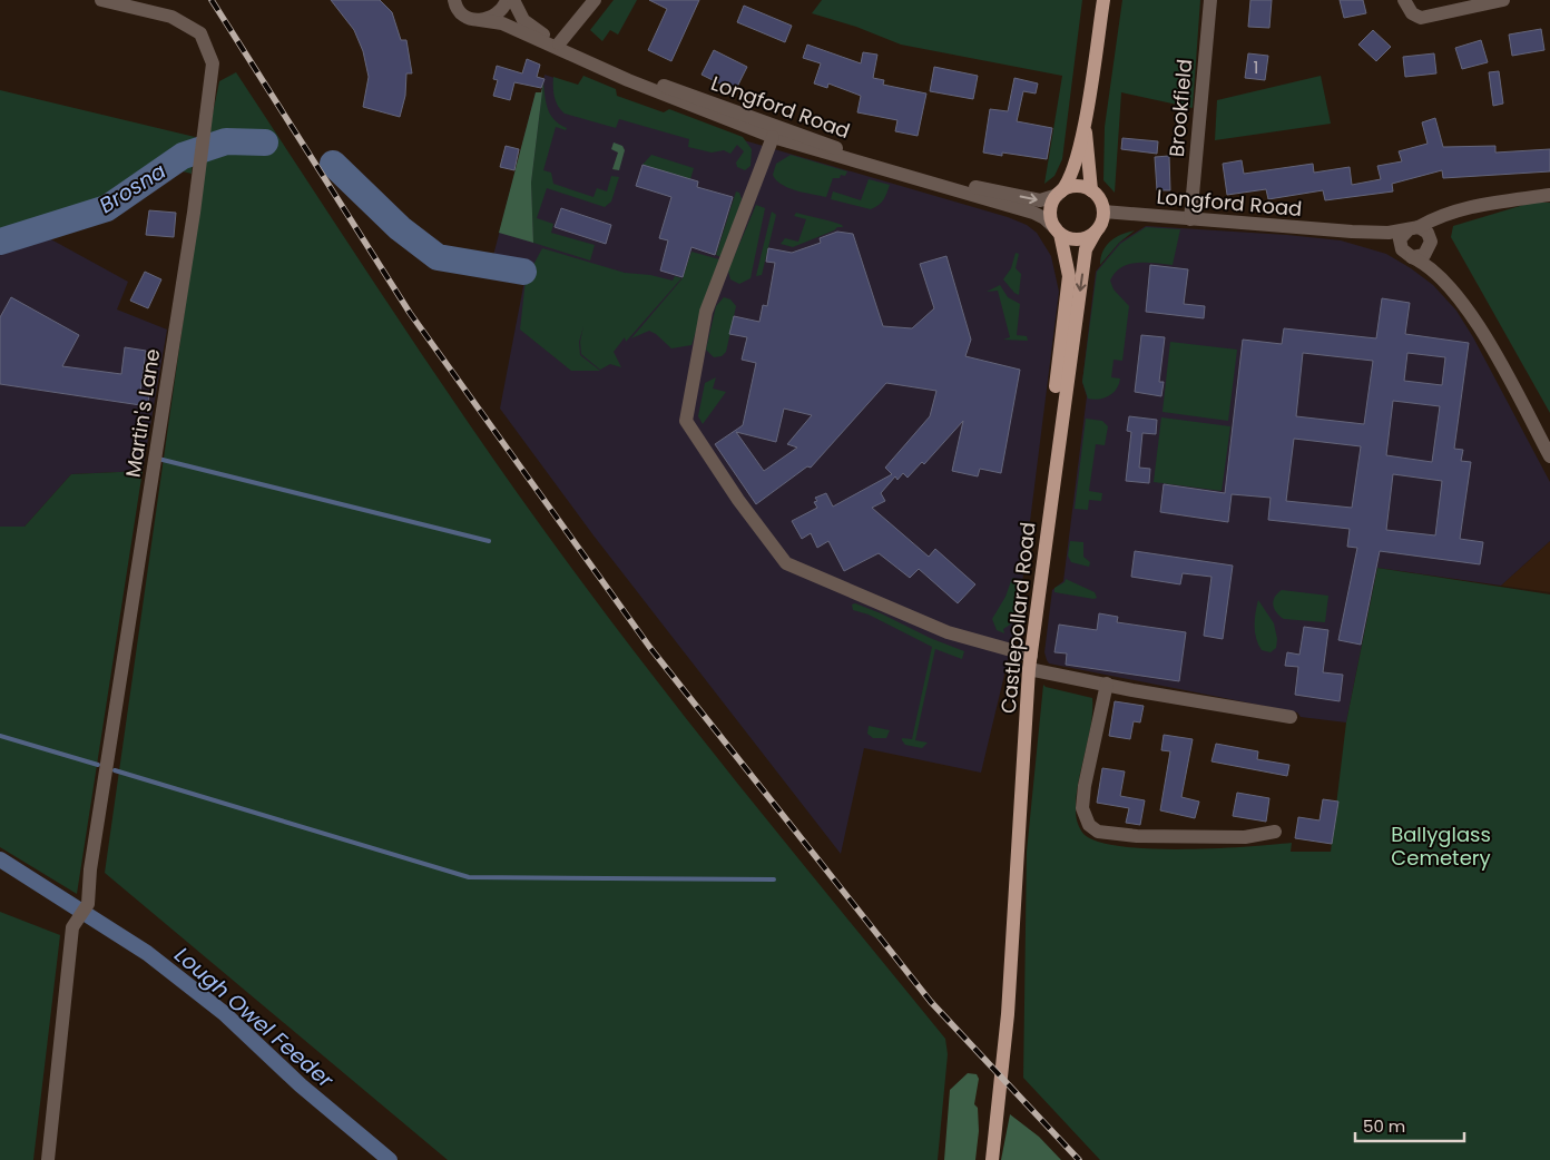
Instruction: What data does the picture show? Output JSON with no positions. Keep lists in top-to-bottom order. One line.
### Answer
{"streets":{"main road":["Castlepollard Road"],"street":["Longford Road","Brookfield","Martin's Lane"]},"crossings":[["Longford Road","Brookfield"],["Longford Road","Castlepollard Road"]],"water":["Brosna","Lough Owel Feeder"],"parks":["Ballyglass Cemetery"],"house_numbers":["1"],"scale_bar":"50 m"}
